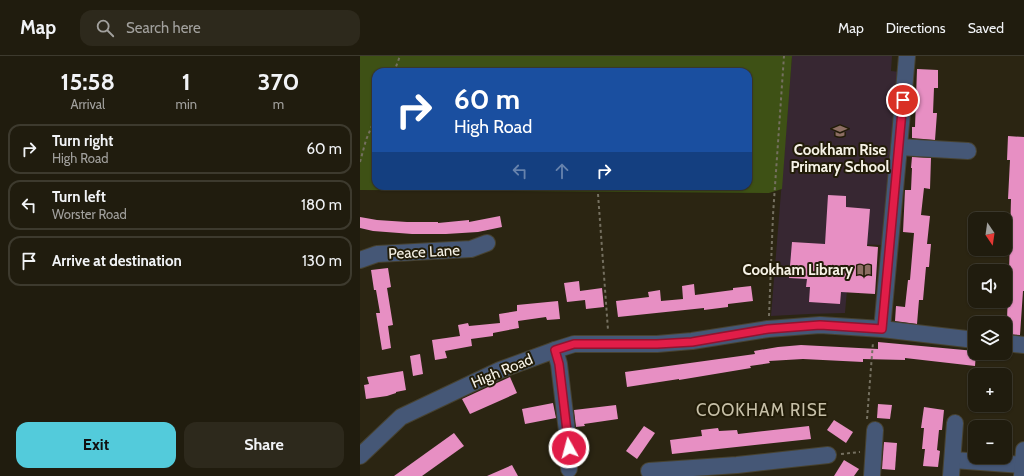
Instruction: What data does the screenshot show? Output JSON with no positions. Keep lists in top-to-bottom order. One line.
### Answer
{"streets":{"street":["Peace Lane","High Road"]},"districts":["COOKHAM RISE"],"places":{"school or university":["Cookham Rise Primary School"],"library":["Cookham Library"]},"north":"bottom","page":{"header":"Map","search":"Search here","nav":["Map","Directions","Saved"],"eta":["15:58","Arrival","1","min","370","m"],"turn":["60 m","High Road"],"list":[{"name":"Turn right","note":"High Road","value":"60 m"},{"name":"Turn left","note":"Worster Road","value":"180 m"},{"name":"Arrive at destination","value":"130 m"}],"map_buttons":["+","−"],"buttons":["Exit","Share"]}}
